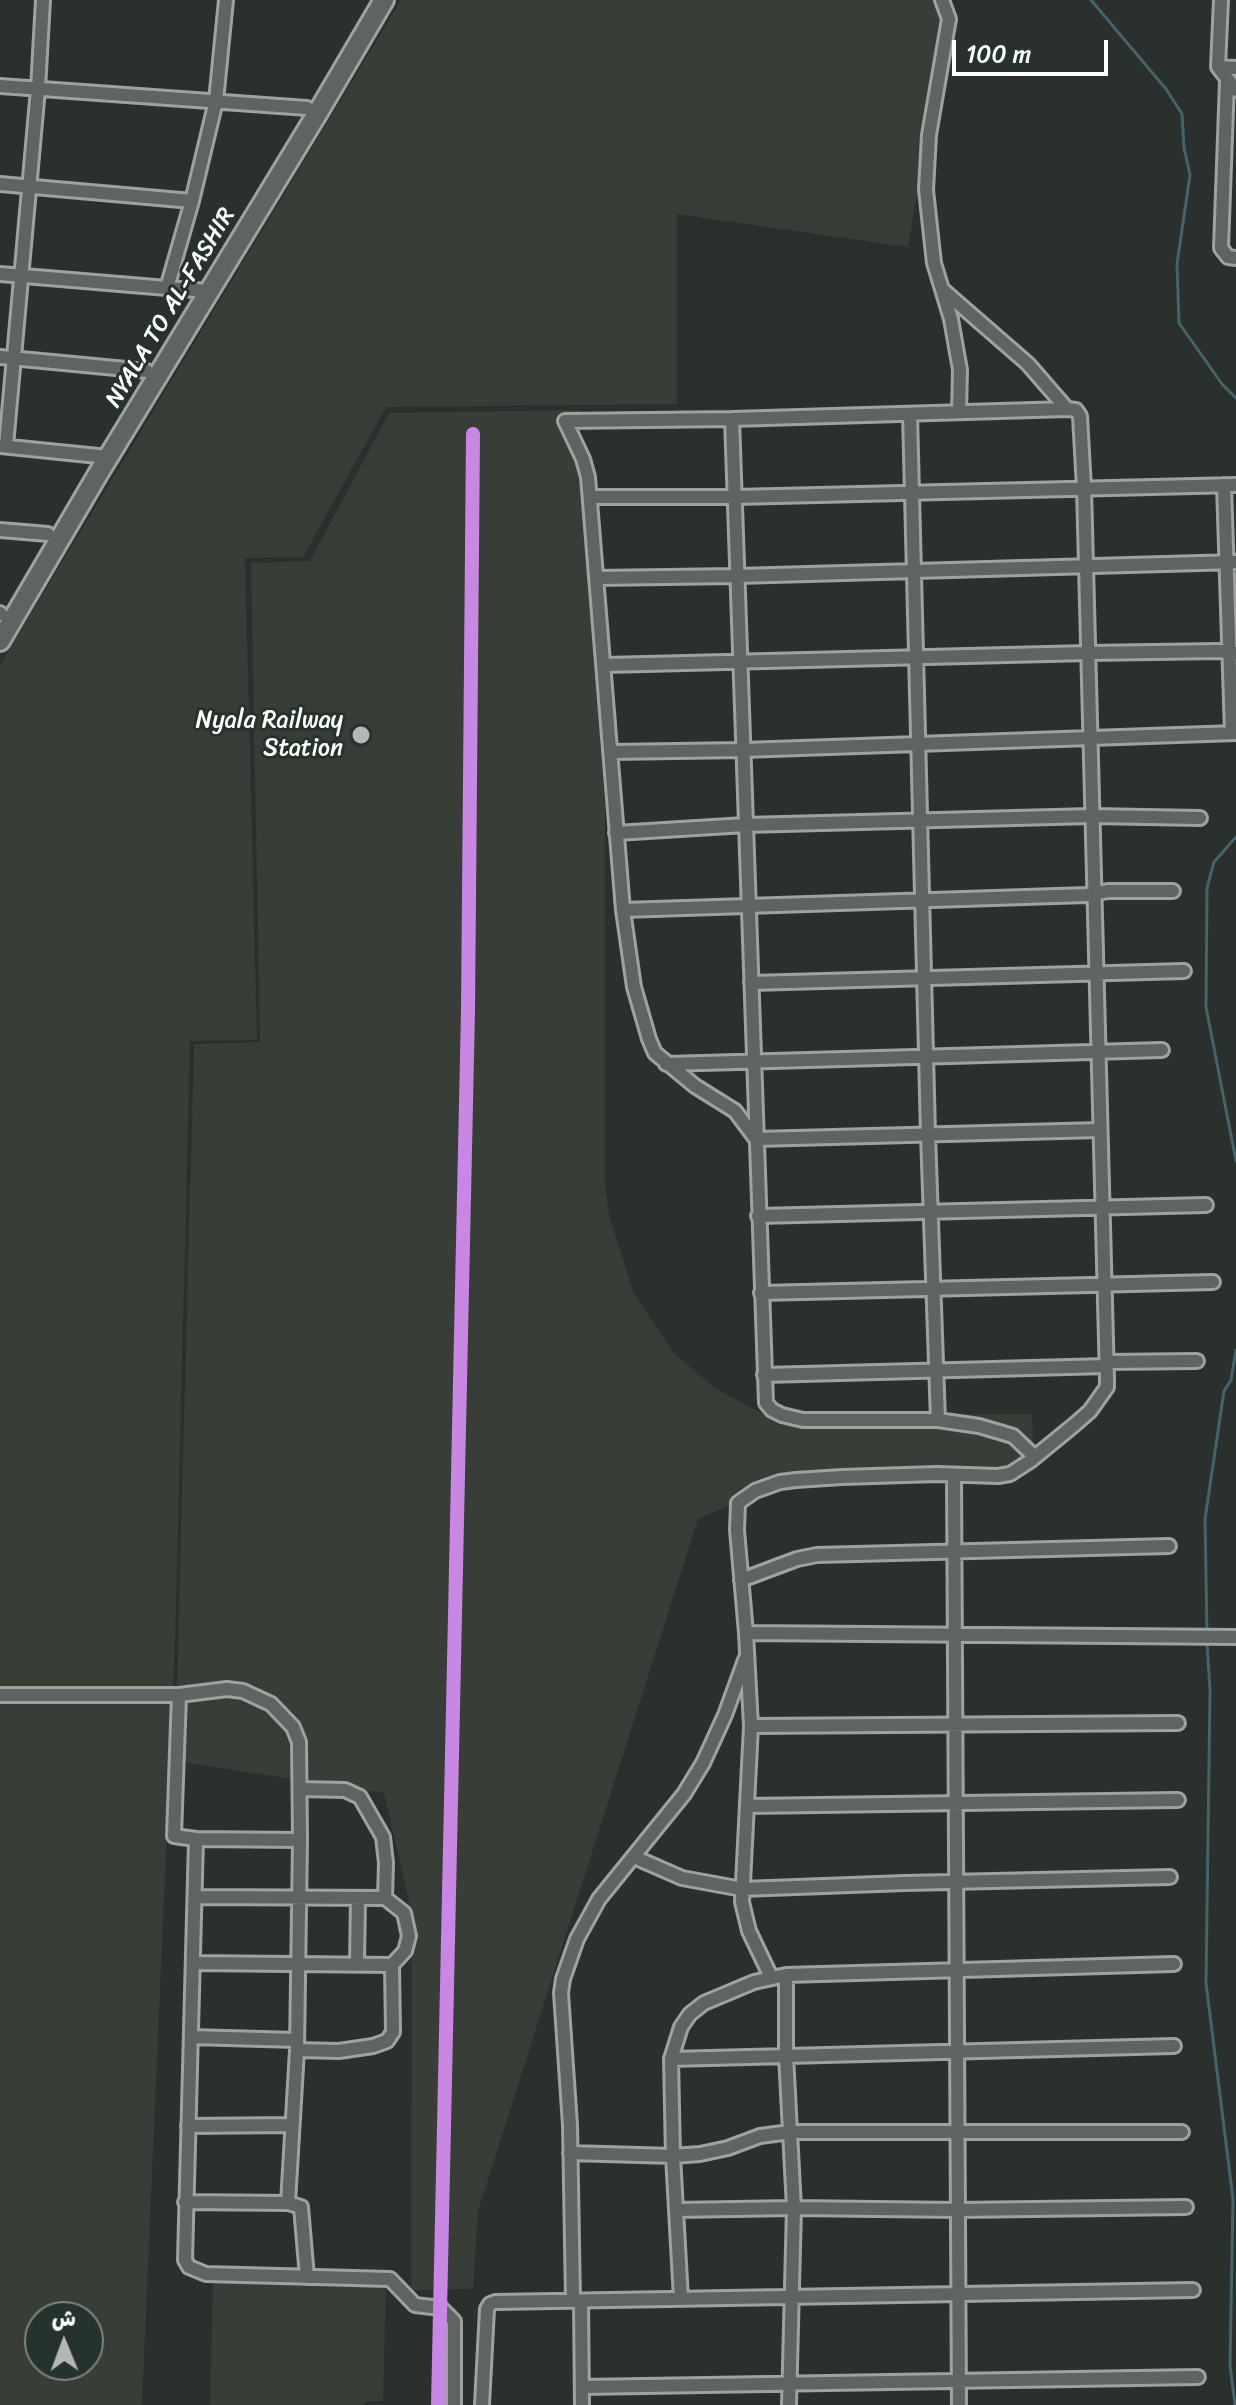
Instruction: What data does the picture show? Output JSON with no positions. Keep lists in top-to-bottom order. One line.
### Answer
{"streets":{"highway":["NYALA TO AL-FASHIR"]},"places":["Nyala Railway Station"],"scale_bar":"100 m","north":"top"}
